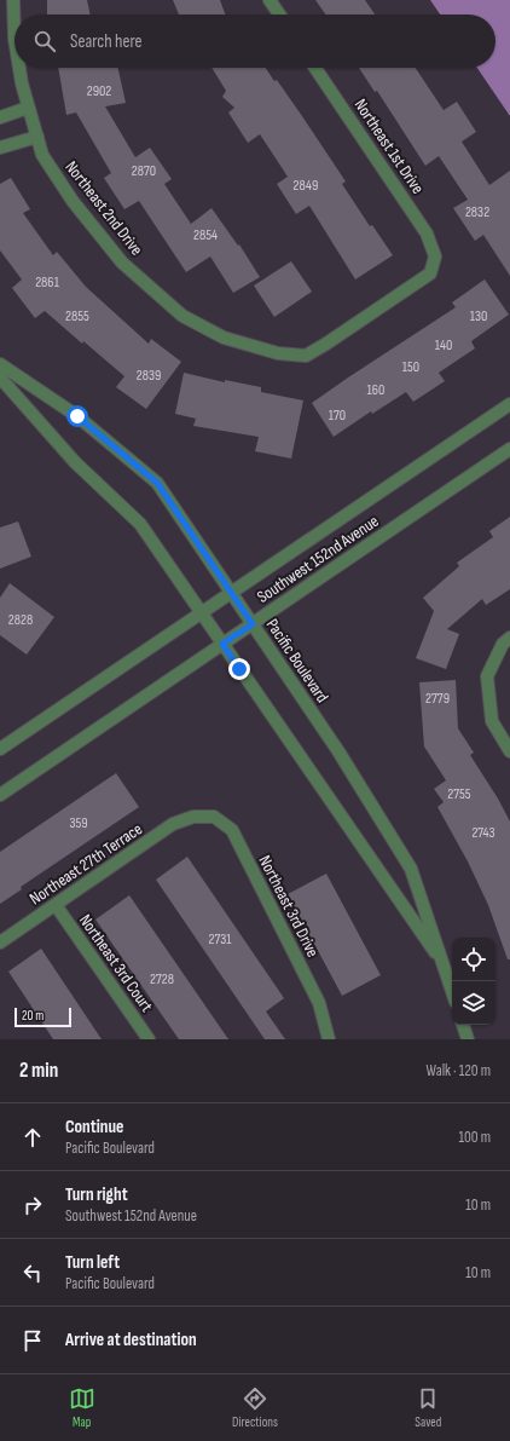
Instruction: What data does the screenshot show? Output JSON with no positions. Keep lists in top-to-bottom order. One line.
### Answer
{"streets":{"street":["Northeast 1st Drive","Northeast 2nd Drive","Southwest 152nd Avenue","Pacific Boulevard","Northeast 27th Terrace","Northeast 3rd Drive","Northeast 3rd Court"]},"crossings":[["Northeast 1st Drive","Northeast 2nd Drive"],["Southwest 152nd Avenue","Pacific Boulevard"],["Northeast 27th Terrace","Northeast 3rd Drive"],["Northeast 27th Terrace","Northeast 3rd Court"]],"house_numbers":["2902","2870","2849","2832","2854","2861","2855","130","140","150","2839","160","170","2828","2779","2755","359","2743","2731","2728"],"scale_bar":"20 m","page":{"search":"Search here","scale":"20 m","heading":["2 min","Walk · 120 m"],"list":[["Continue","Pacific Boulevard","100 m"],["Turn right","Southwest 152nd Avenue","10 m"],["Turn left","Pacific Boulevard","10 m"],"Arrive at destination"],"nav":["Map","Directions","Saved"]}}
